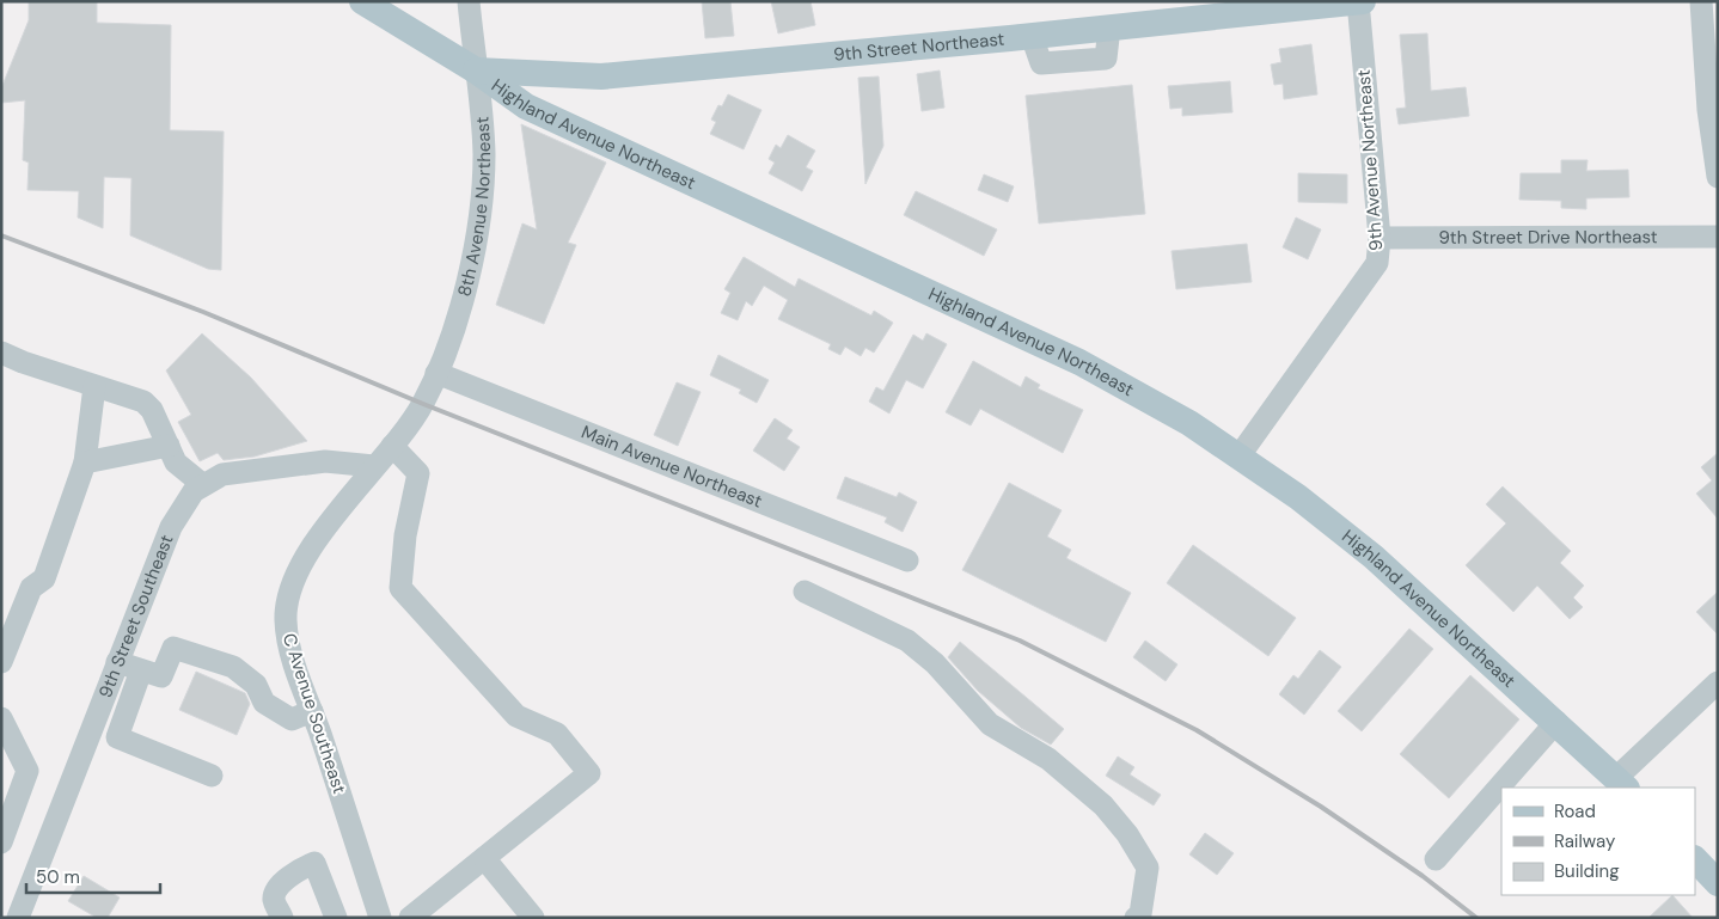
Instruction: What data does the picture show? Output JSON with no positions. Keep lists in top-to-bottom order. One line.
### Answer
{"streets":{"main road":["9th Street Northeast","Highland Avenue Northeast"],"street":["9th Avenue Northeast","8th Avenue Northeast","9th Street Drive Northeast","Main Avenue Northeast","9th Street Southeast","C Avenue Southeast"]},"crossings":[["9th Street Northeast","Highland Avenue Northeast"],["9th Street Northeast","9th Avenue Northeast"],["9th Street Northeast","8th Avenue Northeast"],["Highland Avenue Northeast","9th Avenue Northeast"],["Highland Avenue Northeast","8th Avenue Northeast"],["9th Avenue Northeast","9th Street Drive Northeast"],["8th Avenue Northeast","Main Avenue Northeast"],["8th Avenue Northeast","C Avenue Southeast"],["9th Street Southeast","C Avenue Southeast"]],"legend":["Road","Railway","Building"],"scale_bar":"50 m"}
